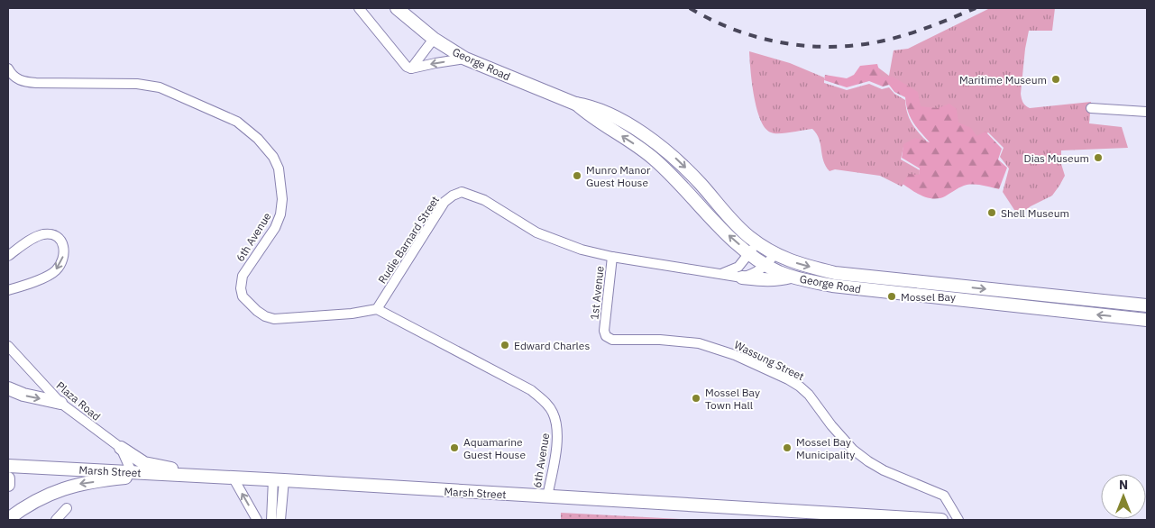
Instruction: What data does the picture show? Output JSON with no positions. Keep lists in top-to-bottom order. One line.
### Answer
{"streets":{"street":["George Road","6th Avenue","Rudie Barnard Street","1st Avenue","Wassung Street","Plaza Road","Marsh Street"]},"crossings":[["6th Avenue","Rudie Barnard Street"],["6th Avenue","Marsh Street"],["Rudie Barnard Street","1st Avenue"],["1st Avenue","Wassung Street"],["Plaza Road","Marsh Street"]],"places":["Maritime Museum","Dias Museum","Munro Manor Guest House","Shell Museum","Mossel Bay","Edward Charles","Mossel Bay Town Hall","Aquamarine Guest House","Mossel Bay Municipality"],"north":"top"}
